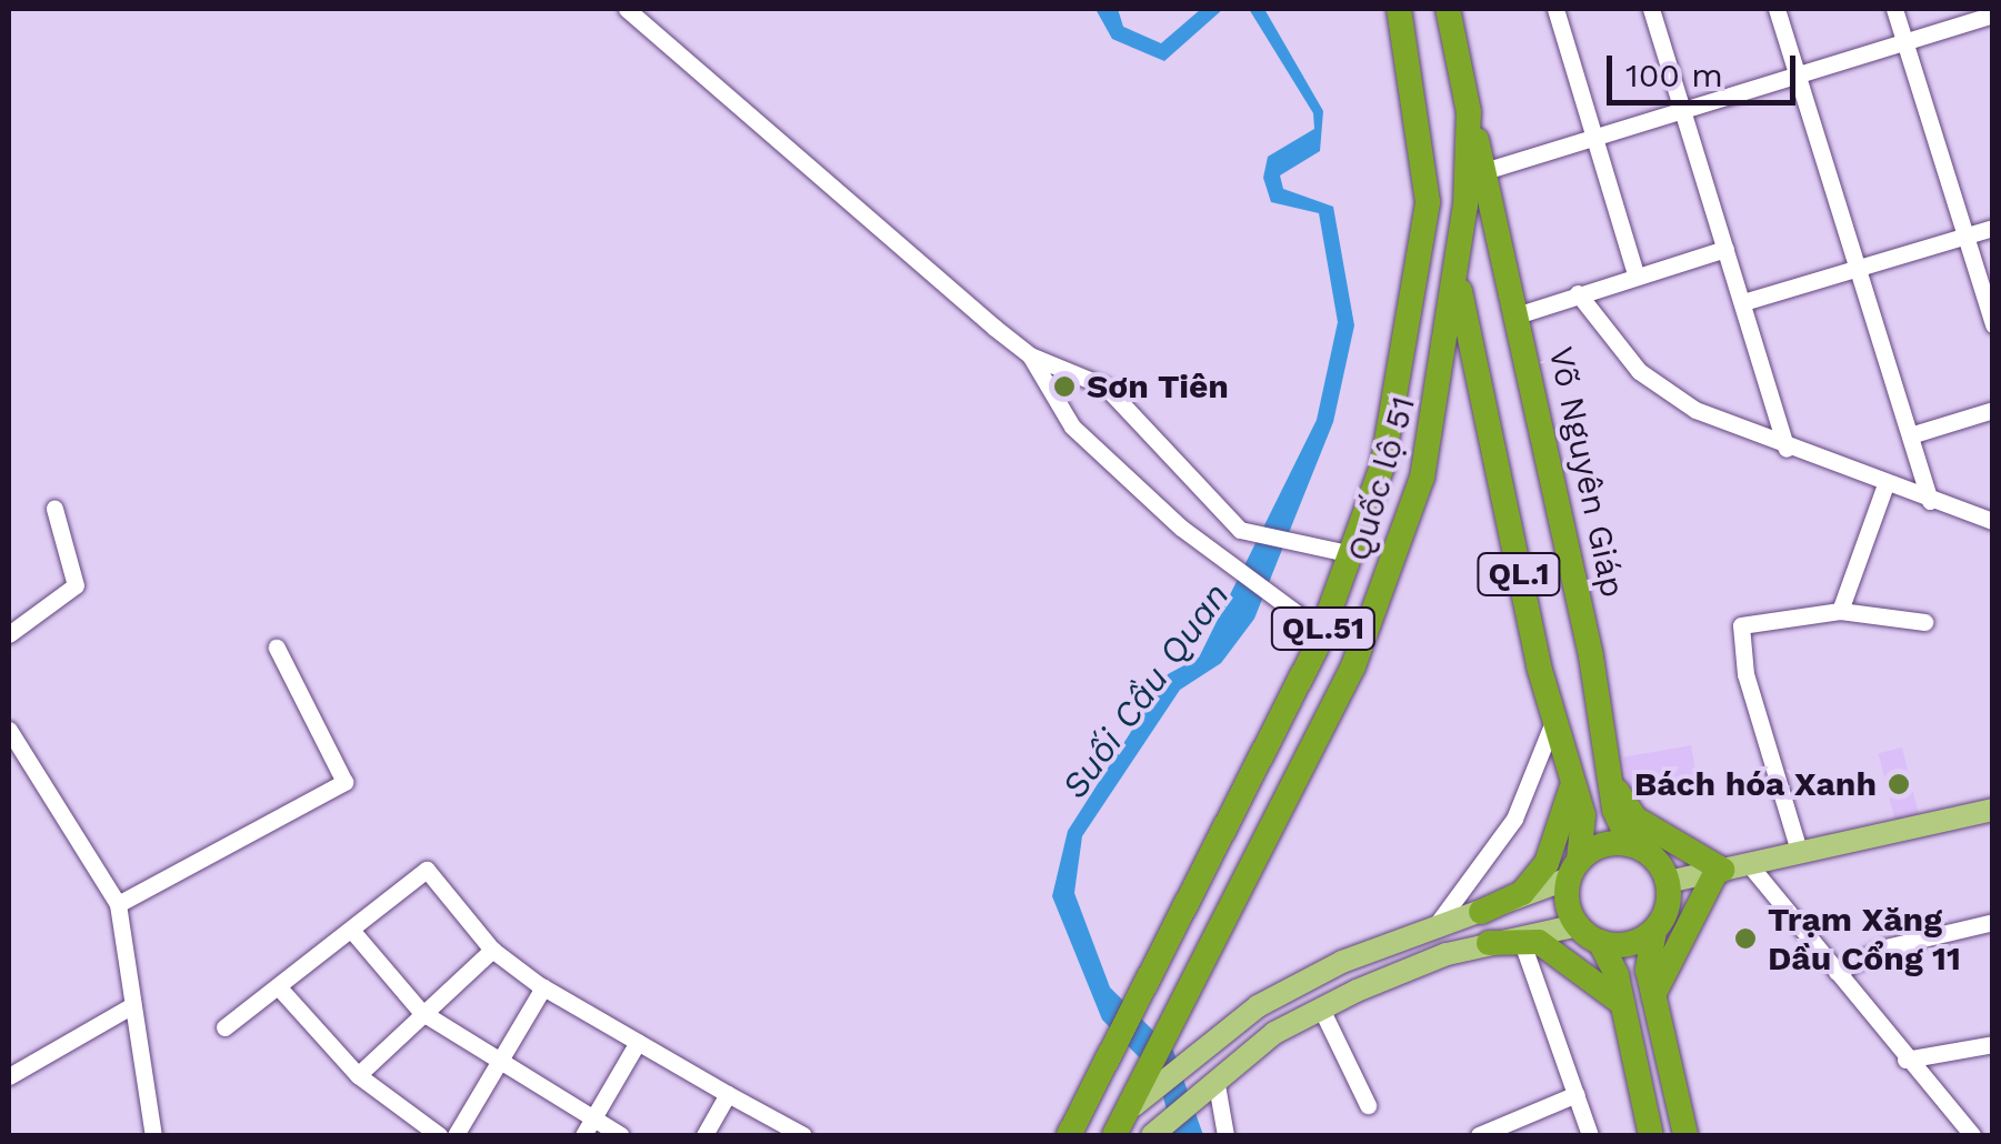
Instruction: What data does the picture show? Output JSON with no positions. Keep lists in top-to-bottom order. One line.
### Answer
{"streets":{"highway":["Võ Nguyên Giáp","Quốc lộ 51","QL.1","QL.51"]},"crossings":[["Võ Nguyên Giáp","Quốc lộ 51"],["Võ Nguyên Giáp","QL.1"],["Quốc lộ 51","QL.1"]],"water":["Suối Cầu Quan"],"places":["Sơn Tiên","Bách hóa Xanh","Trạm Xăng Dầu Cổng 11"],"scale_bar":"100 m"}
